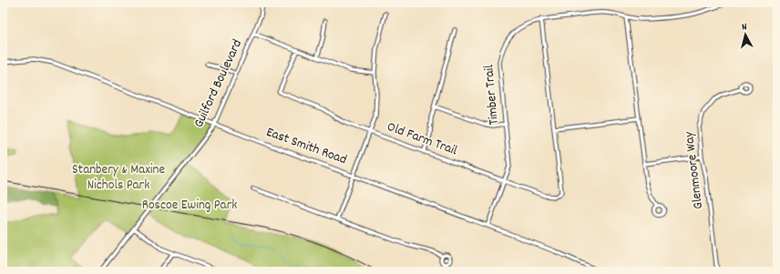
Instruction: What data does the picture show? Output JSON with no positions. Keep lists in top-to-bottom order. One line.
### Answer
{"streets":{"street":["Guilford Boulevard","Timber Trail","Old Farm Trail","East Smith Road","Glenmoore Way"]},"crossings":[["Guilford Boulevard","East Smith Road"],["Timber Trail","Old Farm Trail"],["Timber Trail","East Smith Road"]],"parks":["Stanbery & Maxine Nichols Park","Roscoe Ewing Park"],"north":"top"}
